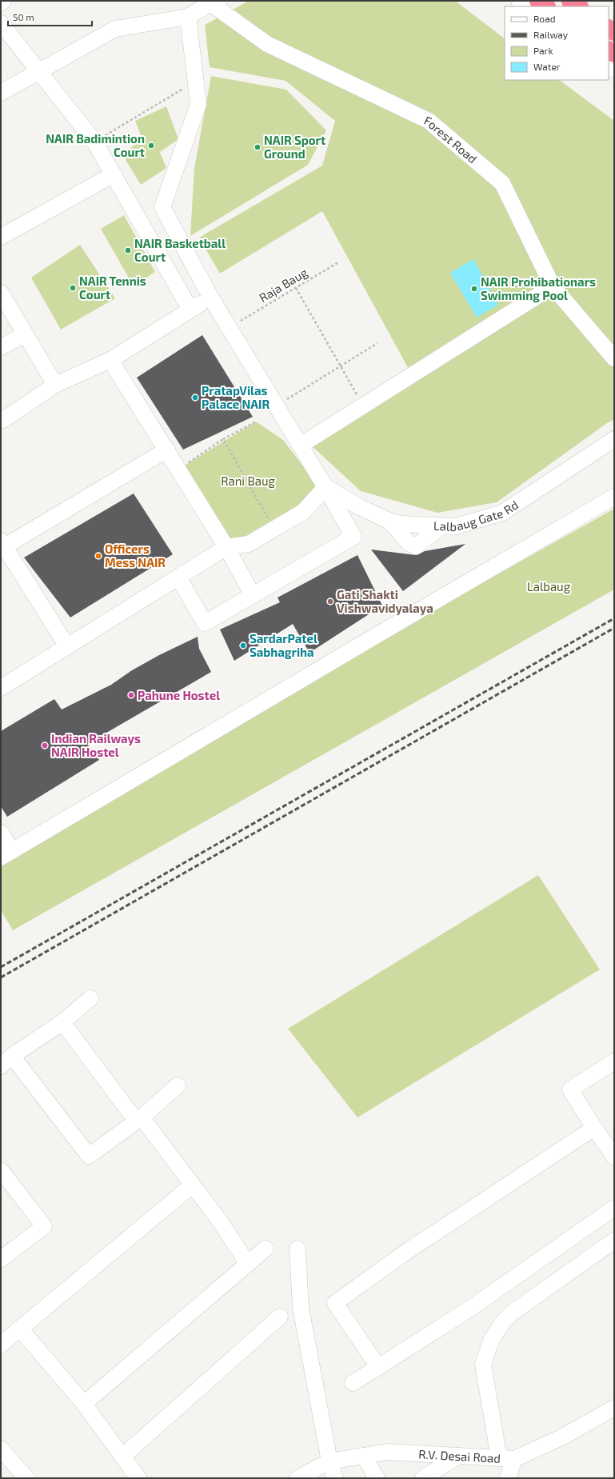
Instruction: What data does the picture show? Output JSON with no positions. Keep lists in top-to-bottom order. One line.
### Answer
{"streets":{"street":["Forest Road","Lalbaug Gate Rd","R.V. Desai Road"],"path":["Raja Baug"]},"parks":["Rani Baug","Lalbaug"],"places":["NAIR Badimintion Court","NAIR Sport Ground","NAIR Basketball Court","NAIR Tennis Court","NAIR Prohibationars Swimming Pool","PratapVilas Palace NAIR","Officers Mess NAIR","Gati Shakti Vishwavidyalaya","SardarPatel Sabhagriha","Pahune Hostel","Indian Railways NAIR Hostel"],"legend":["Road","Railway","Park","Water"],"scale_bar":"50 m"}
